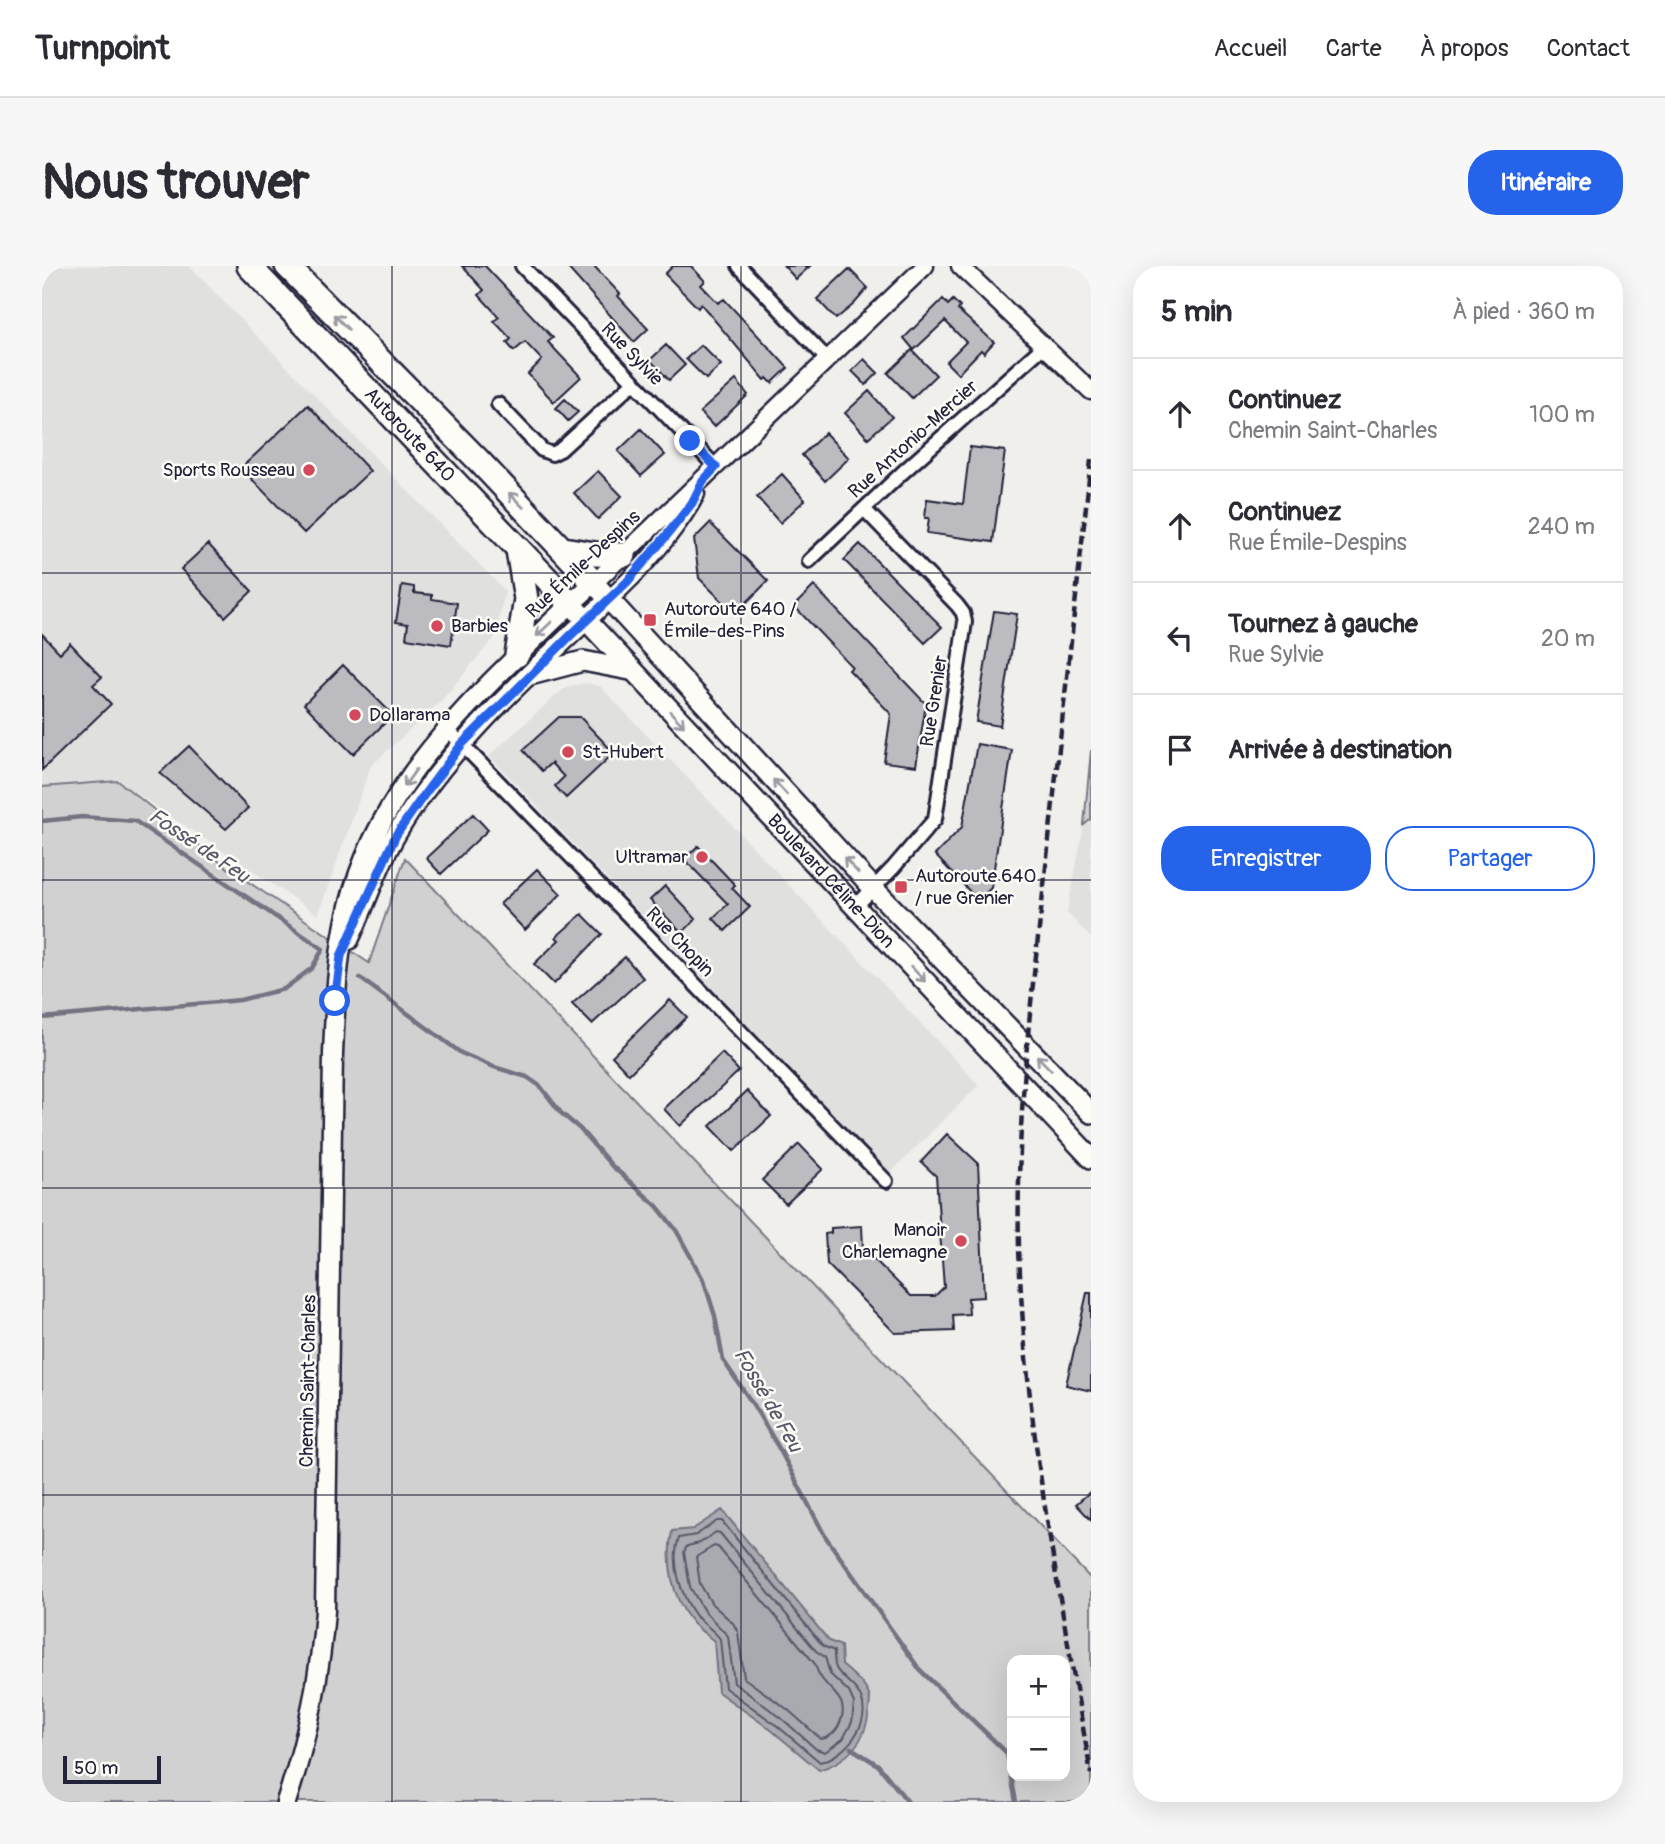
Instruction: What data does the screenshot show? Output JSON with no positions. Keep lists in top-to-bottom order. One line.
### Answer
{"streets":{"highway":["Autoroute 640"],"main road":["Rue Émile-Despins","Boulevard Céline-Dion","Chemin Saint-Charles"],"street":["Rue Sylvie","Rue Antonio-Mercier","Rue Grenier","Rue Chopin"]},"crossings":[["Rue Sylvie","Rue Émile-Despins"],["Autoroute 640","Rue Émile-Despins"],["Autoroute 640","Boulevard Céline-Dion"],["Rue Antonio-Mercier","Rue Grenier"],["Rue Émile-Despins","Boulevard Céline-Dion"],["Rue Émile-Despins","Rue Chopin"],["Rue Émile-Despins","Chemin Saint-Charles"],["Rue Grenier","Boulevard Céline-Dion"]],"water":["Fossé de Feu"],"places":{"other":["Sports Rousseau","Barbies","Dollarama","St-Hubert","Ultramar","Manoir Charlemagne"],"transit":["Autoroute 640 / Émile-des-Pins","Autoroute 640 / rue Grenier"]},"scale_bar":"50 m","page":{"header":"Turnpoint","nav":["Accueil","Carte","À propos","Contact"],"buttons":["Itinéraire",["Enregistrer","Partager"]],"title":"Nous trouver","heading":["5 min","À pied · 360 m"],"list":[["Continuez","Chemin Saint-Charles","100 m"],["Continuez","Rue Émile-Despins","240 m"],["Tournez à gauche","Rue Sylvie","20 m"],"Arrivée à destination"],"map_buttons":["+","−"],"scale":"50 m"}}
